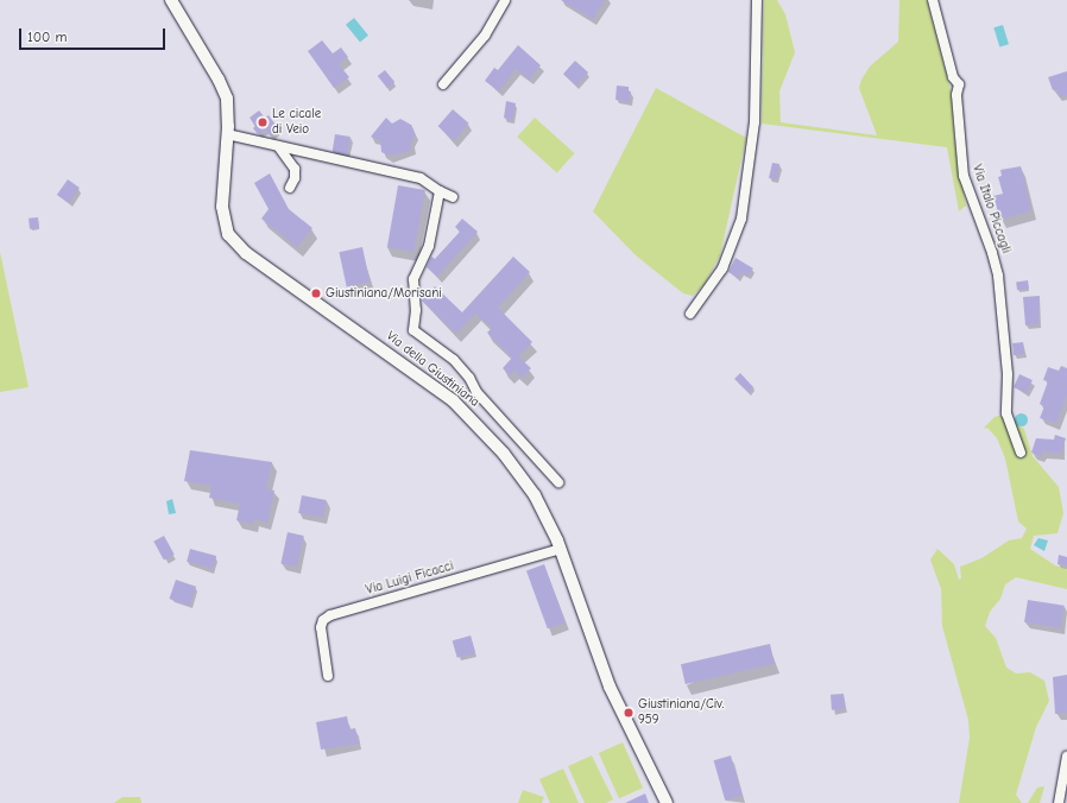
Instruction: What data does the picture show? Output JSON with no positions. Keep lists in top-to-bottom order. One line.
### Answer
{"streets":{"street":["Via Italo Piccagli","Via della Giustiniana","Via Luigi Ficacci"]},"crossings":[["Via della Giustiniana","Via Luigi Ficacci"]],"places":["Le cicale di Veio","Giustiniana/Morisani","Giustiniana/Civ. 959"],"scale_bar":"100 m"}
